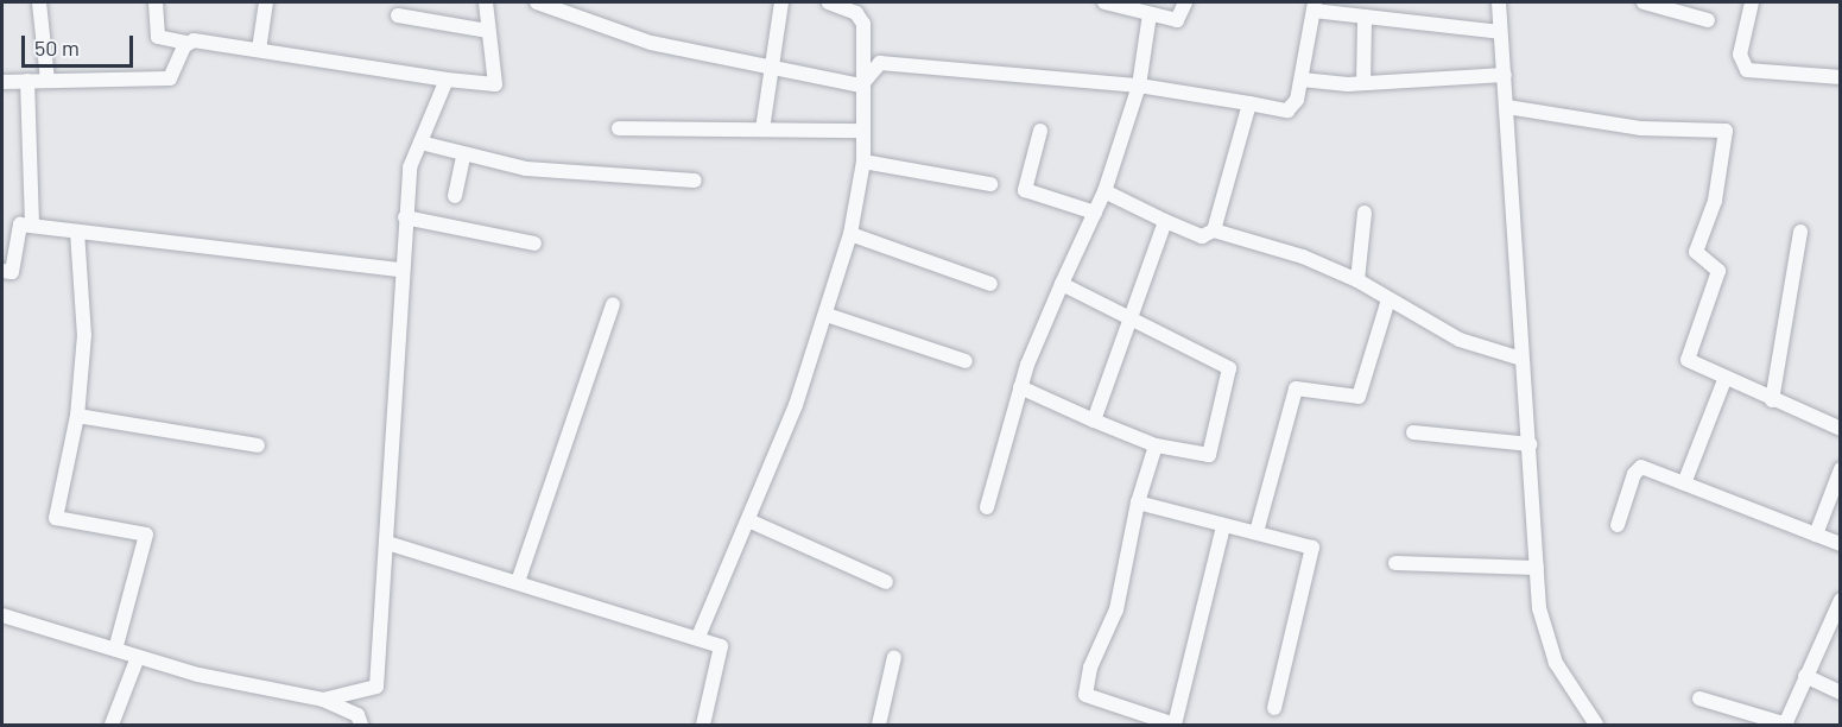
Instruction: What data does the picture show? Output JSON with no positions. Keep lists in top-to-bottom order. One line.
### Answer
{"scale_bar":"50 m"}
